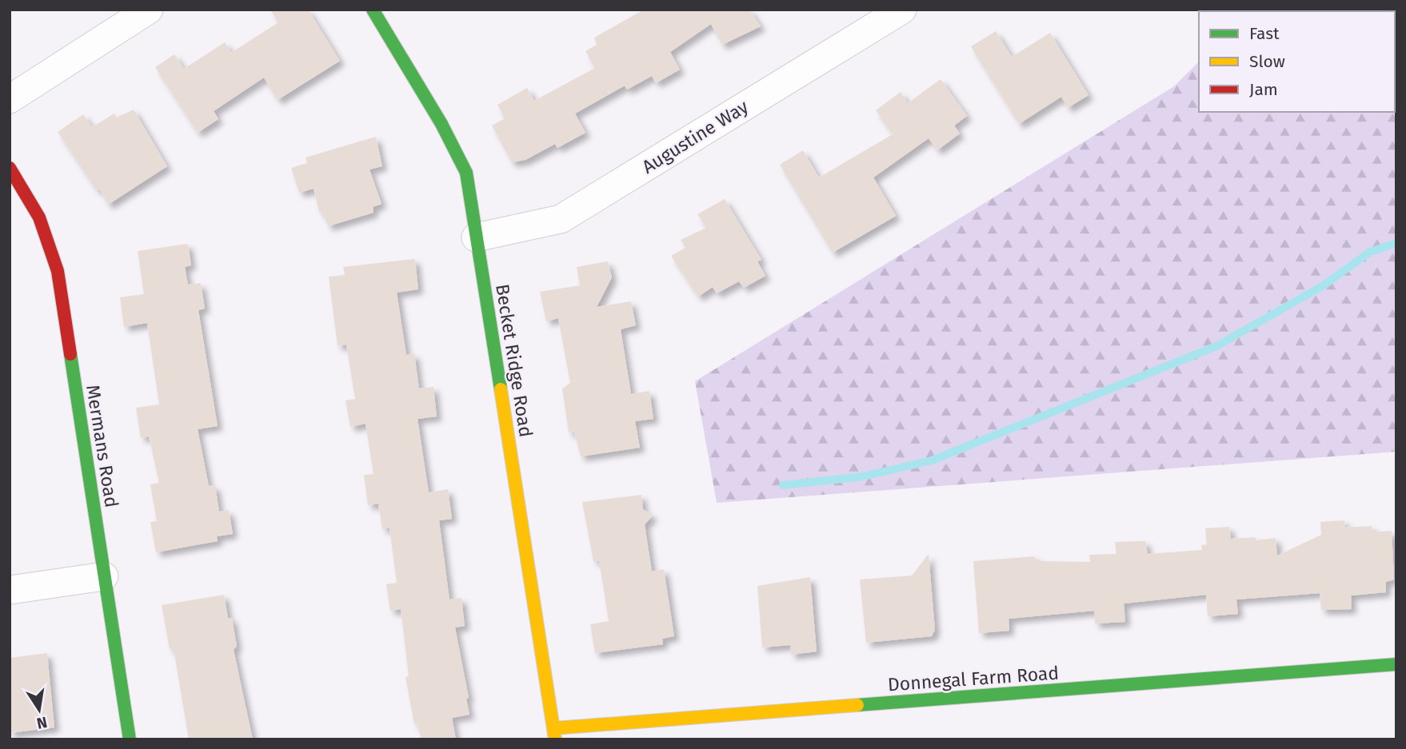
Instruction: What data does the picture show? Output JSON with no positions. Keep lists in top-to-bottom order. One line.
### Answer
{"streets":{"street":["Augustine Way","Becket Ridge Road","Mermans Road","Donnegal Farm Road"]},"crossings":[["Augustine Way","Becket Ridge Road"],["Becket Ridge Road","Donnegal Farm Road"]],"legend":["Fast","Slow","Jam"],"north":"bottom"}
